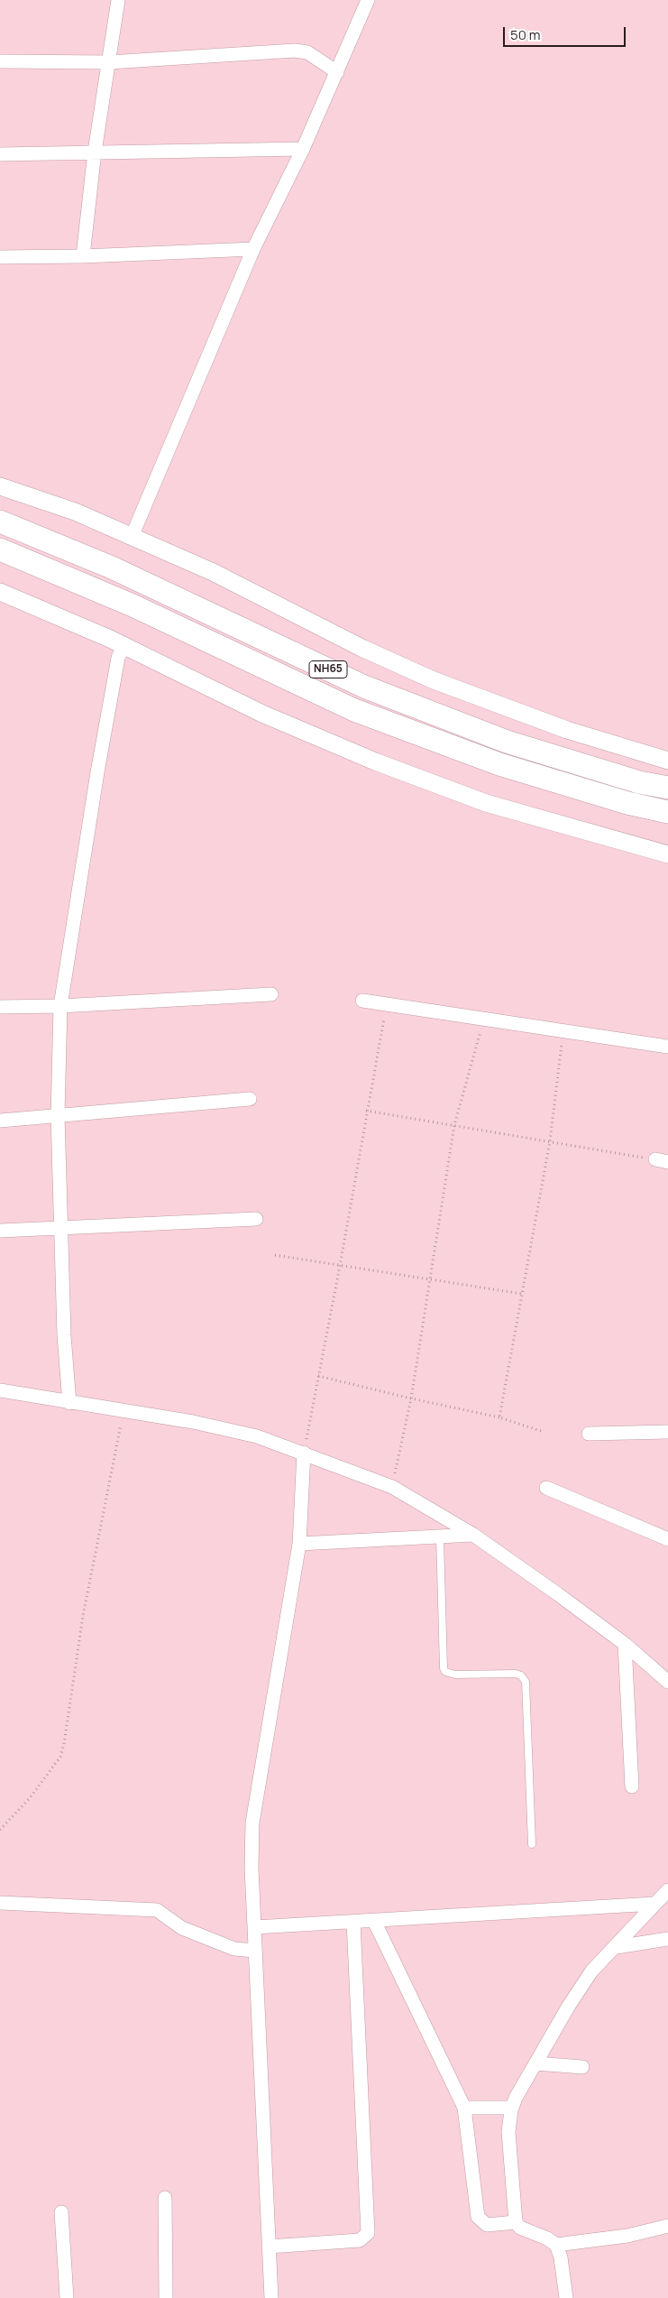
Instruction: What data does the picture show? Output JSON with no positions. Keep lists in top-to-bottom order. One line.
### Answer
{"streets":{"highway":["NH65"]},"scale_bar":"50 m"}
